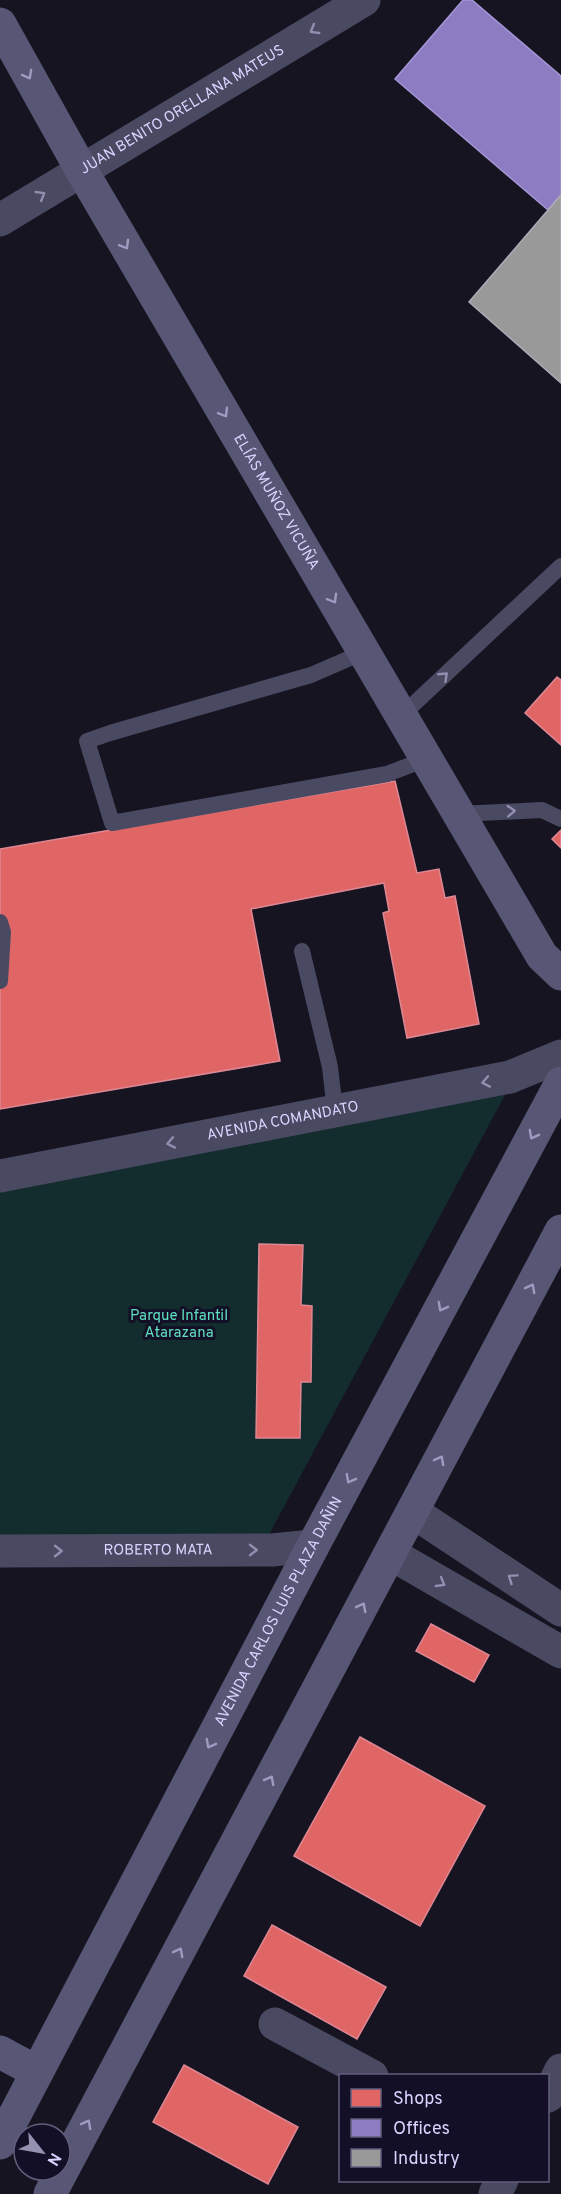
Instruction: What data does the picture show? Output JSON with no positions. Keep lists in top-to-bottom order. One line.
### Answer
{"streets":{"main road":["ELÍAS MUÑOZ VICUÑA","AVENIDA CARLOS LUIS PLAZA DAÑIN"],"street":["JUAN BENITO ORELLANA MATEUS","AVENIDA COMANDATO","ROBERTO MATA"]},"crossings":[["JUAN BENITO ORELLANA MATEUS","ELÍAS MUÑOZ VICUÑA"],["ROBERTO MATA","AVENIDA CARLOS LUIS PLAZA DAÑIN"]],"one_way":["ELÍAS MUÑOZ VICUÑA","AVENIDA COMANDATO","ROBERTO MATA"],"parks":["Parque Infantil Atarazana"],"legend":["Shops","Offices","Industry"],"north":"bottom right"}
